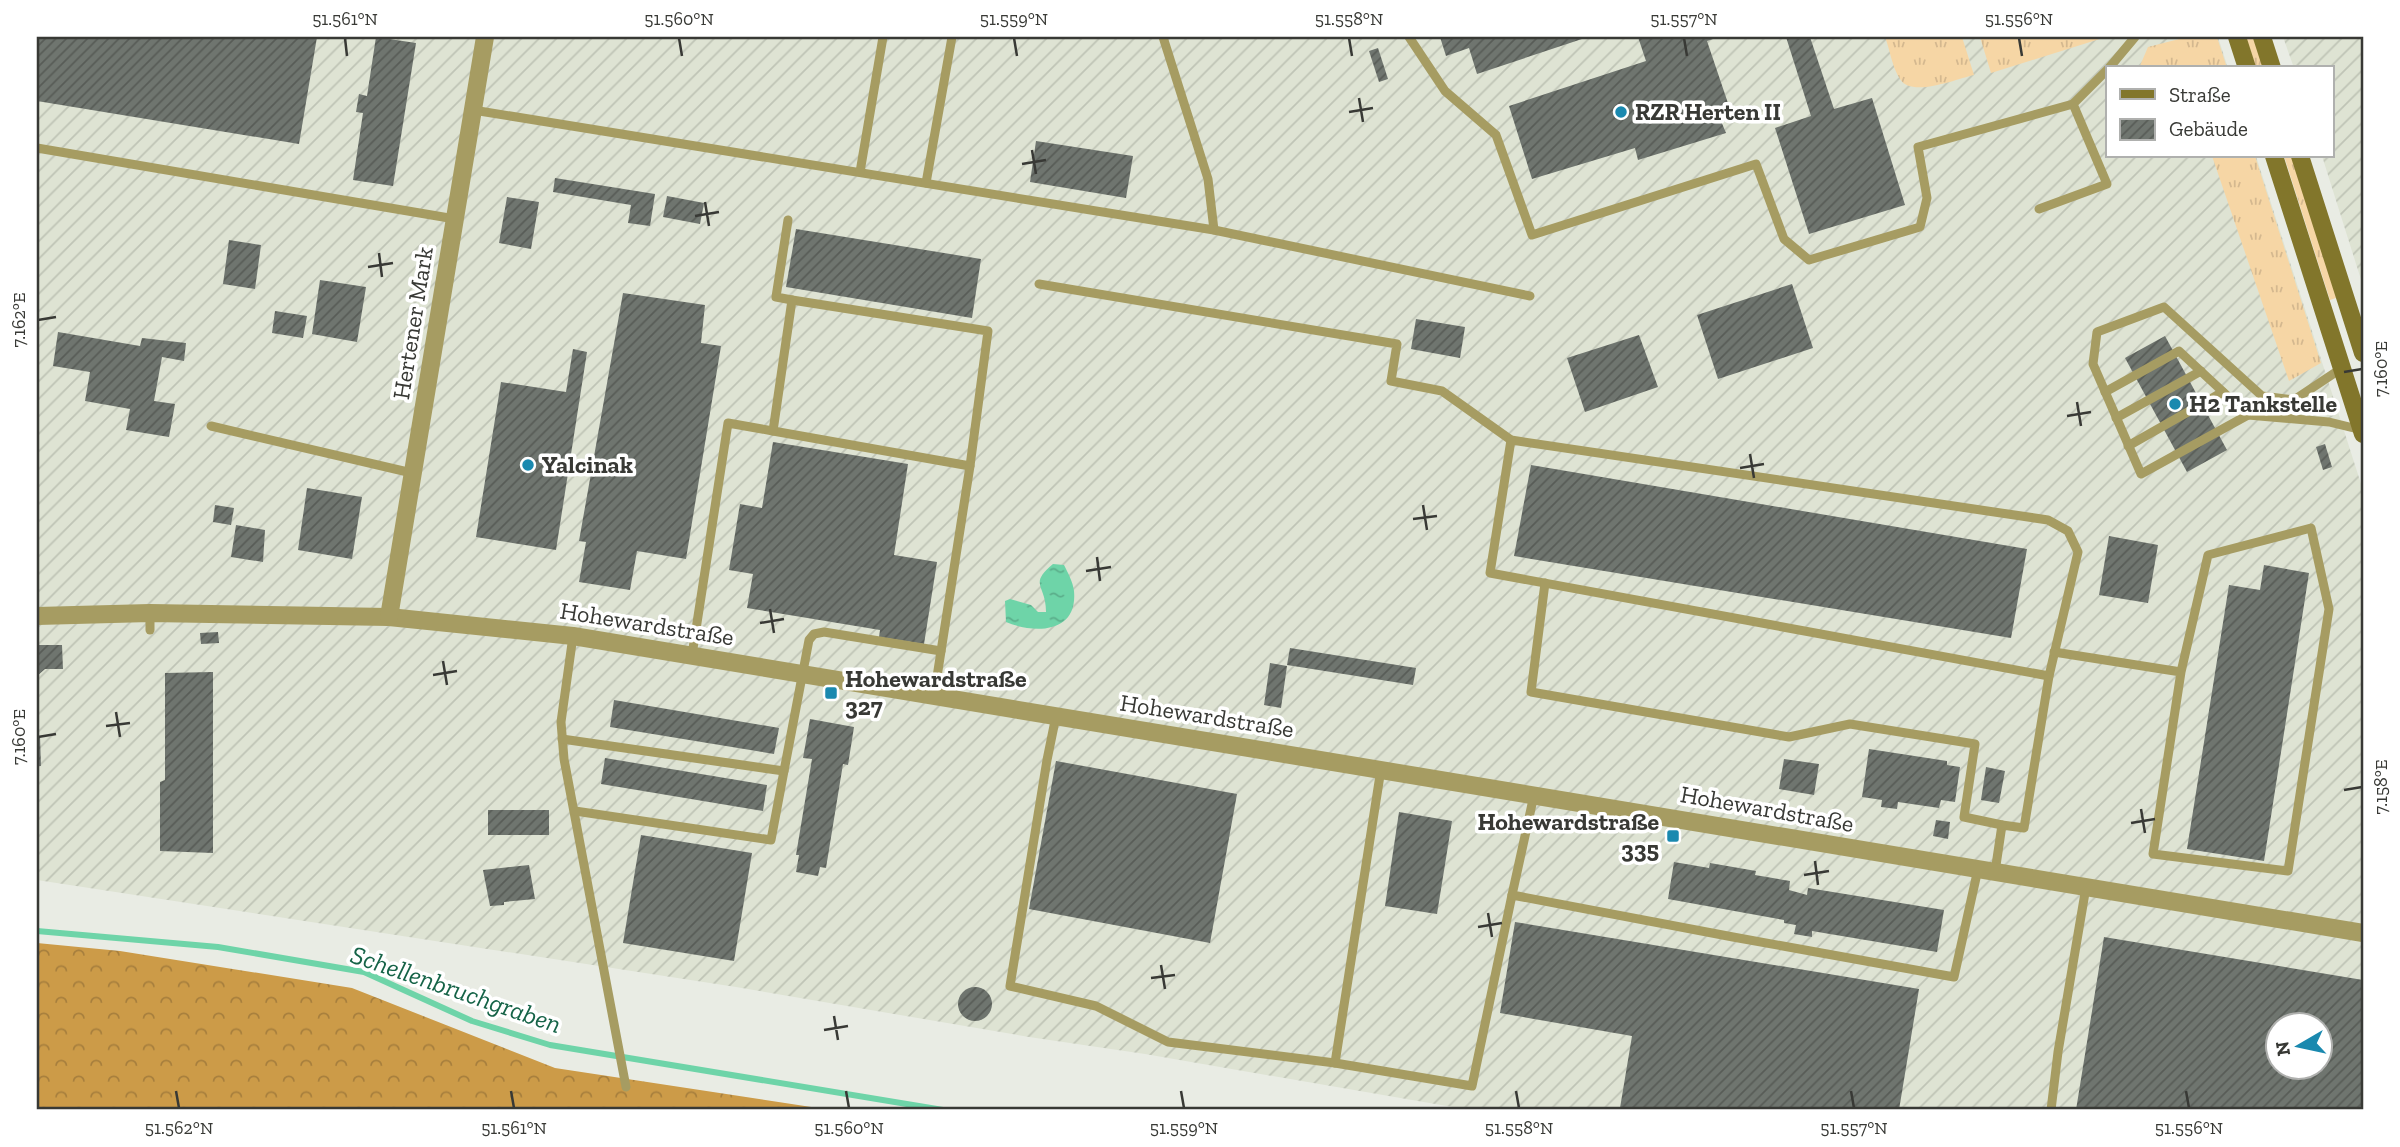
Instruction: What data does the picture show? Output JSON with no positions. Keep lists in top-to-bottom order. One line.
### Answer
{"streets":{"street":["Hertener Mark","Hohewardstraße"]},"crossings":[["Hertener Mark","Hohewardstraße"]],"water":["Schellenbruchgraben"],"places":{"other":["RZR Herten II","H2 Tankstelle","Yalcinak"],"transit":["Hohewardstraße 327","Hohewardstraße 335"]},"legend":["Straße","Gebäude"],"north":"left","coordinates":["51.561°N","51.560°N","51.559°N","51.558°N","51.557°N","51.556°N","7.162°E","7.160°E","7.158°E","51.562°N"]}
